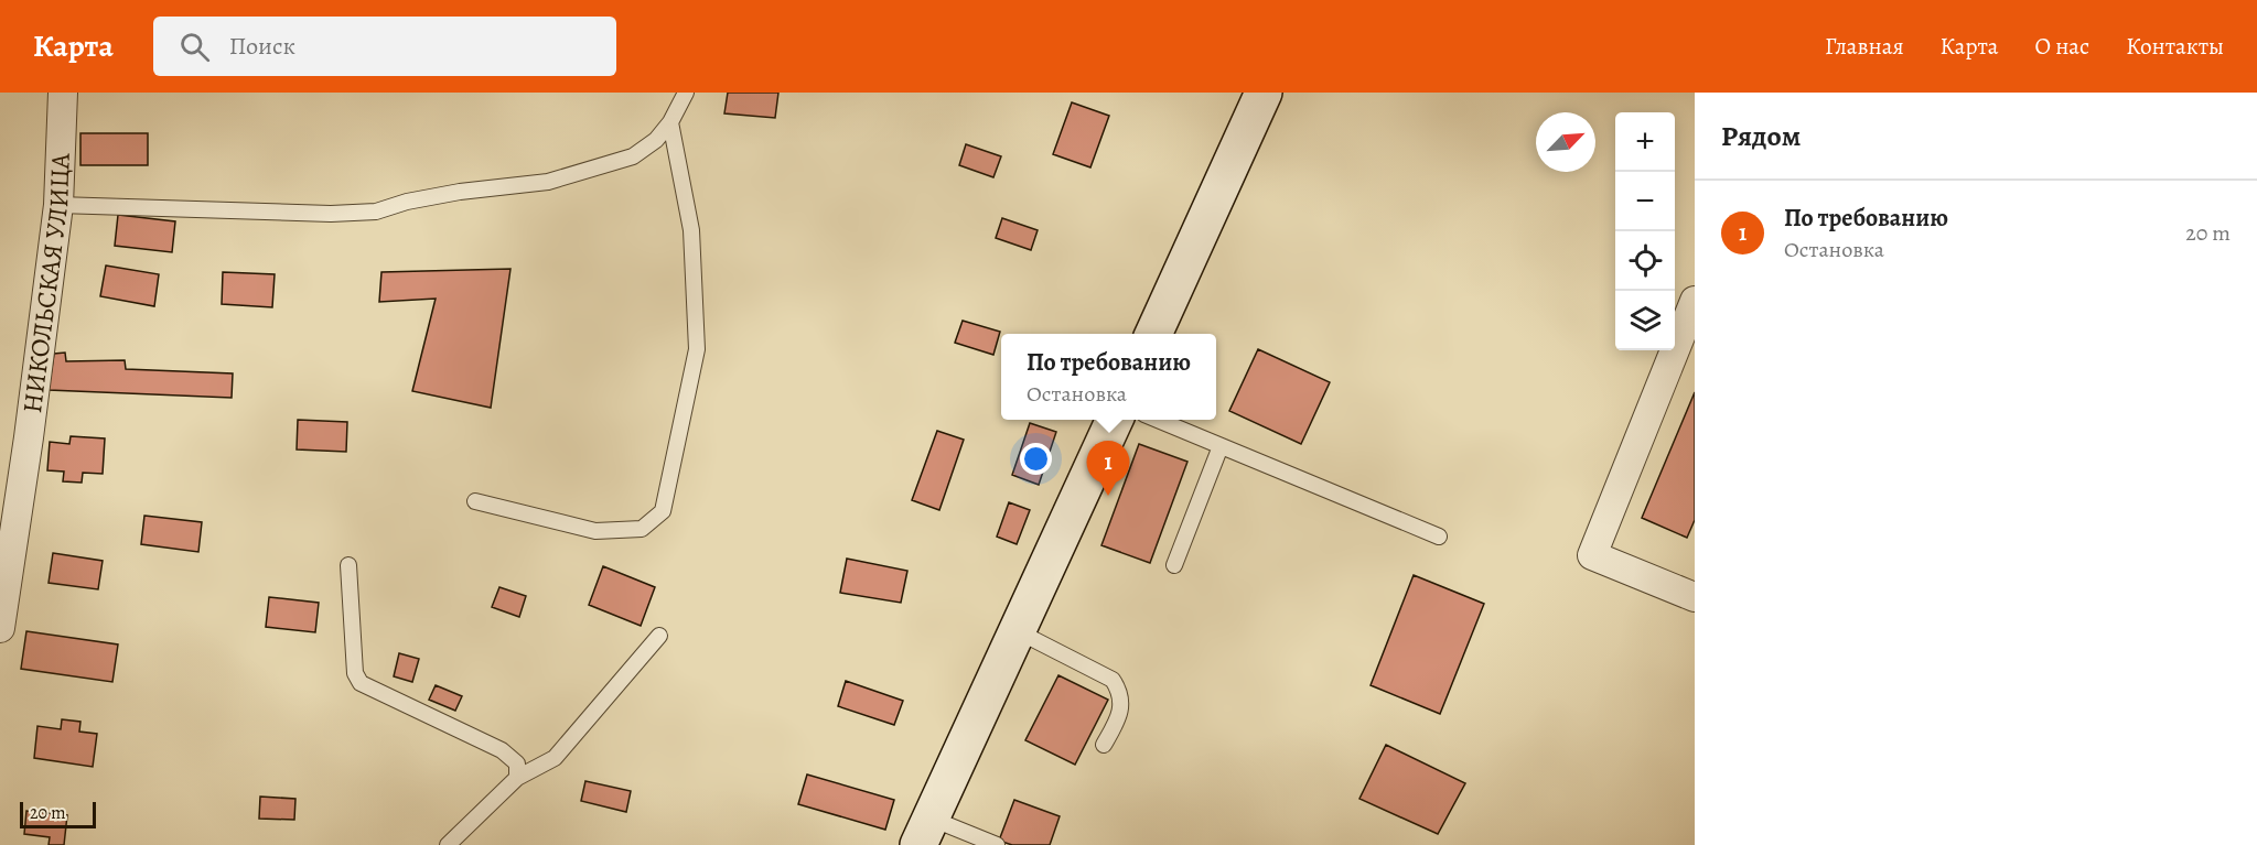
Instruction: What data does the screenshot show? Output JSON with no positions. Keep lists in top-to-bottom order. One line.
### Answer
{"streets":{"street":["НИКОЛЬСКАЯ УЛИЦА"]},"scale_bar":"20 m","north":"top right","page":{"header":"Карта","search":"Поиск","nav":["Главная","Карта","О нас","Контакты"],"heading":"Рядом","map_buttons":["+","−"],"list":[{"mark":"1","name":"По требованию","note":"Остановка","value":"20 m"}],"popup":["По требованию","Остановка"],"pins":"1","scale":"20 m"}}
